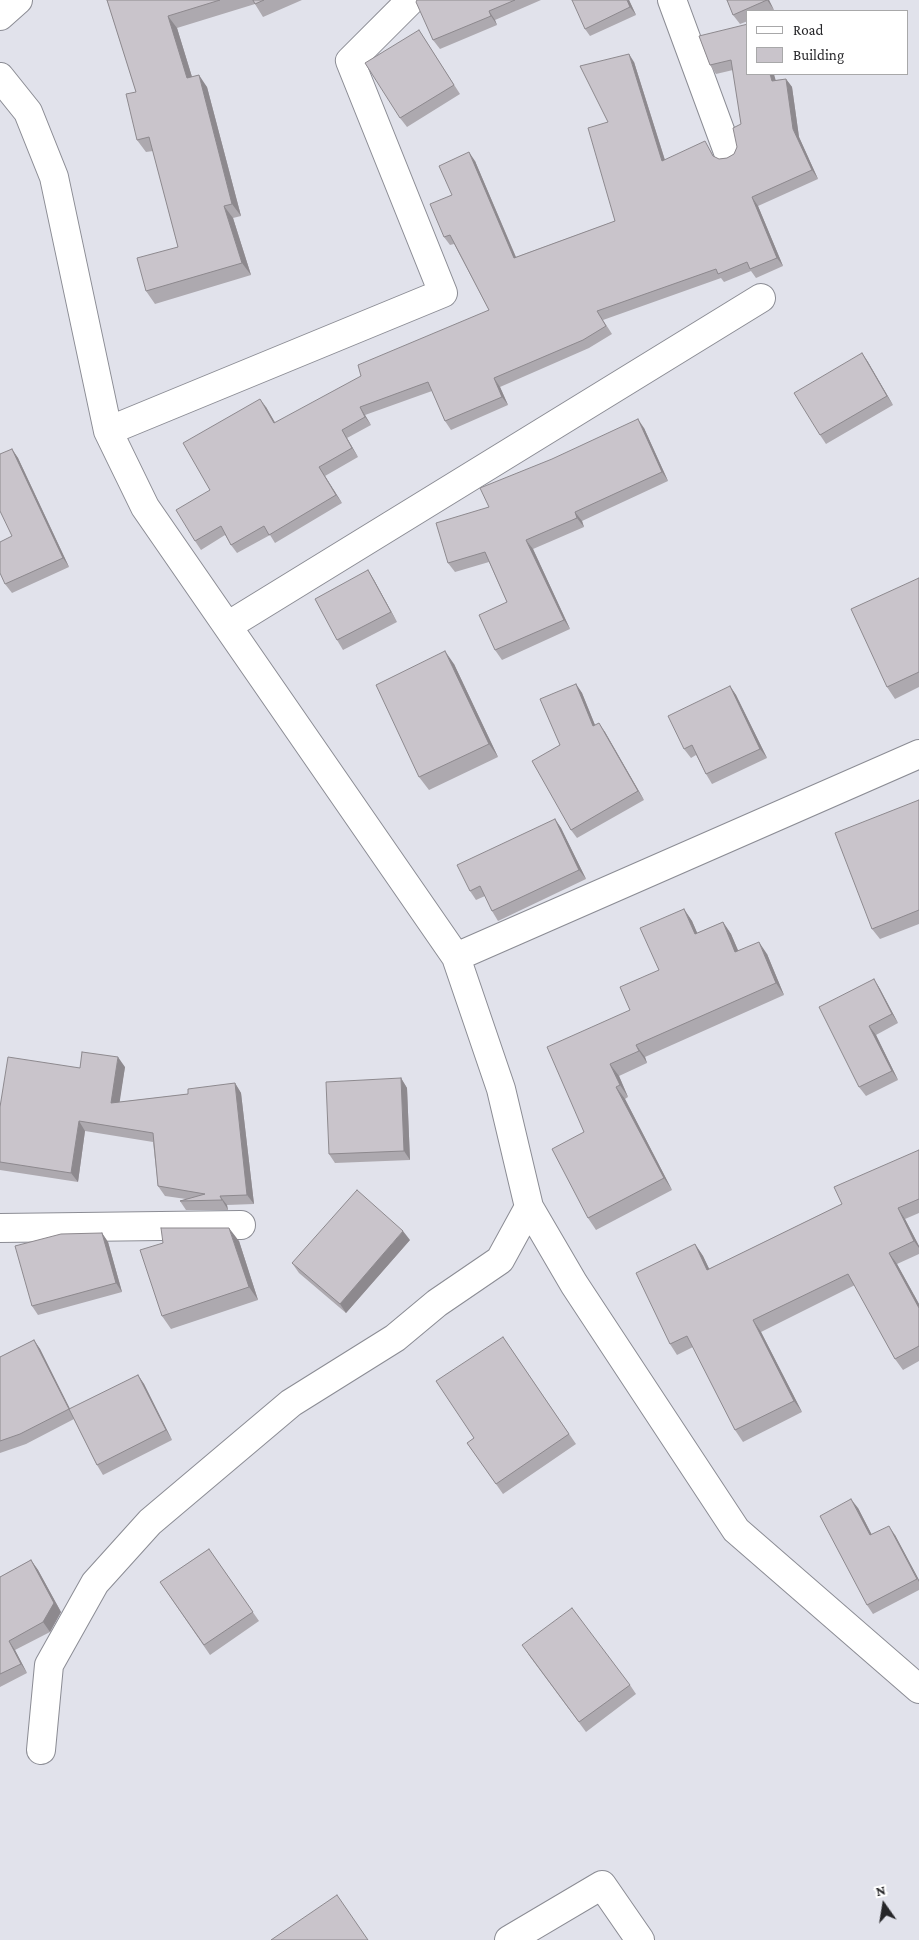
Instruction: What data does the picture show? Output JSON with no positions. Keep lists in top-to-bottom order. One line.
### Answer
{"legend":["Road","Building"],"north":"top"}
